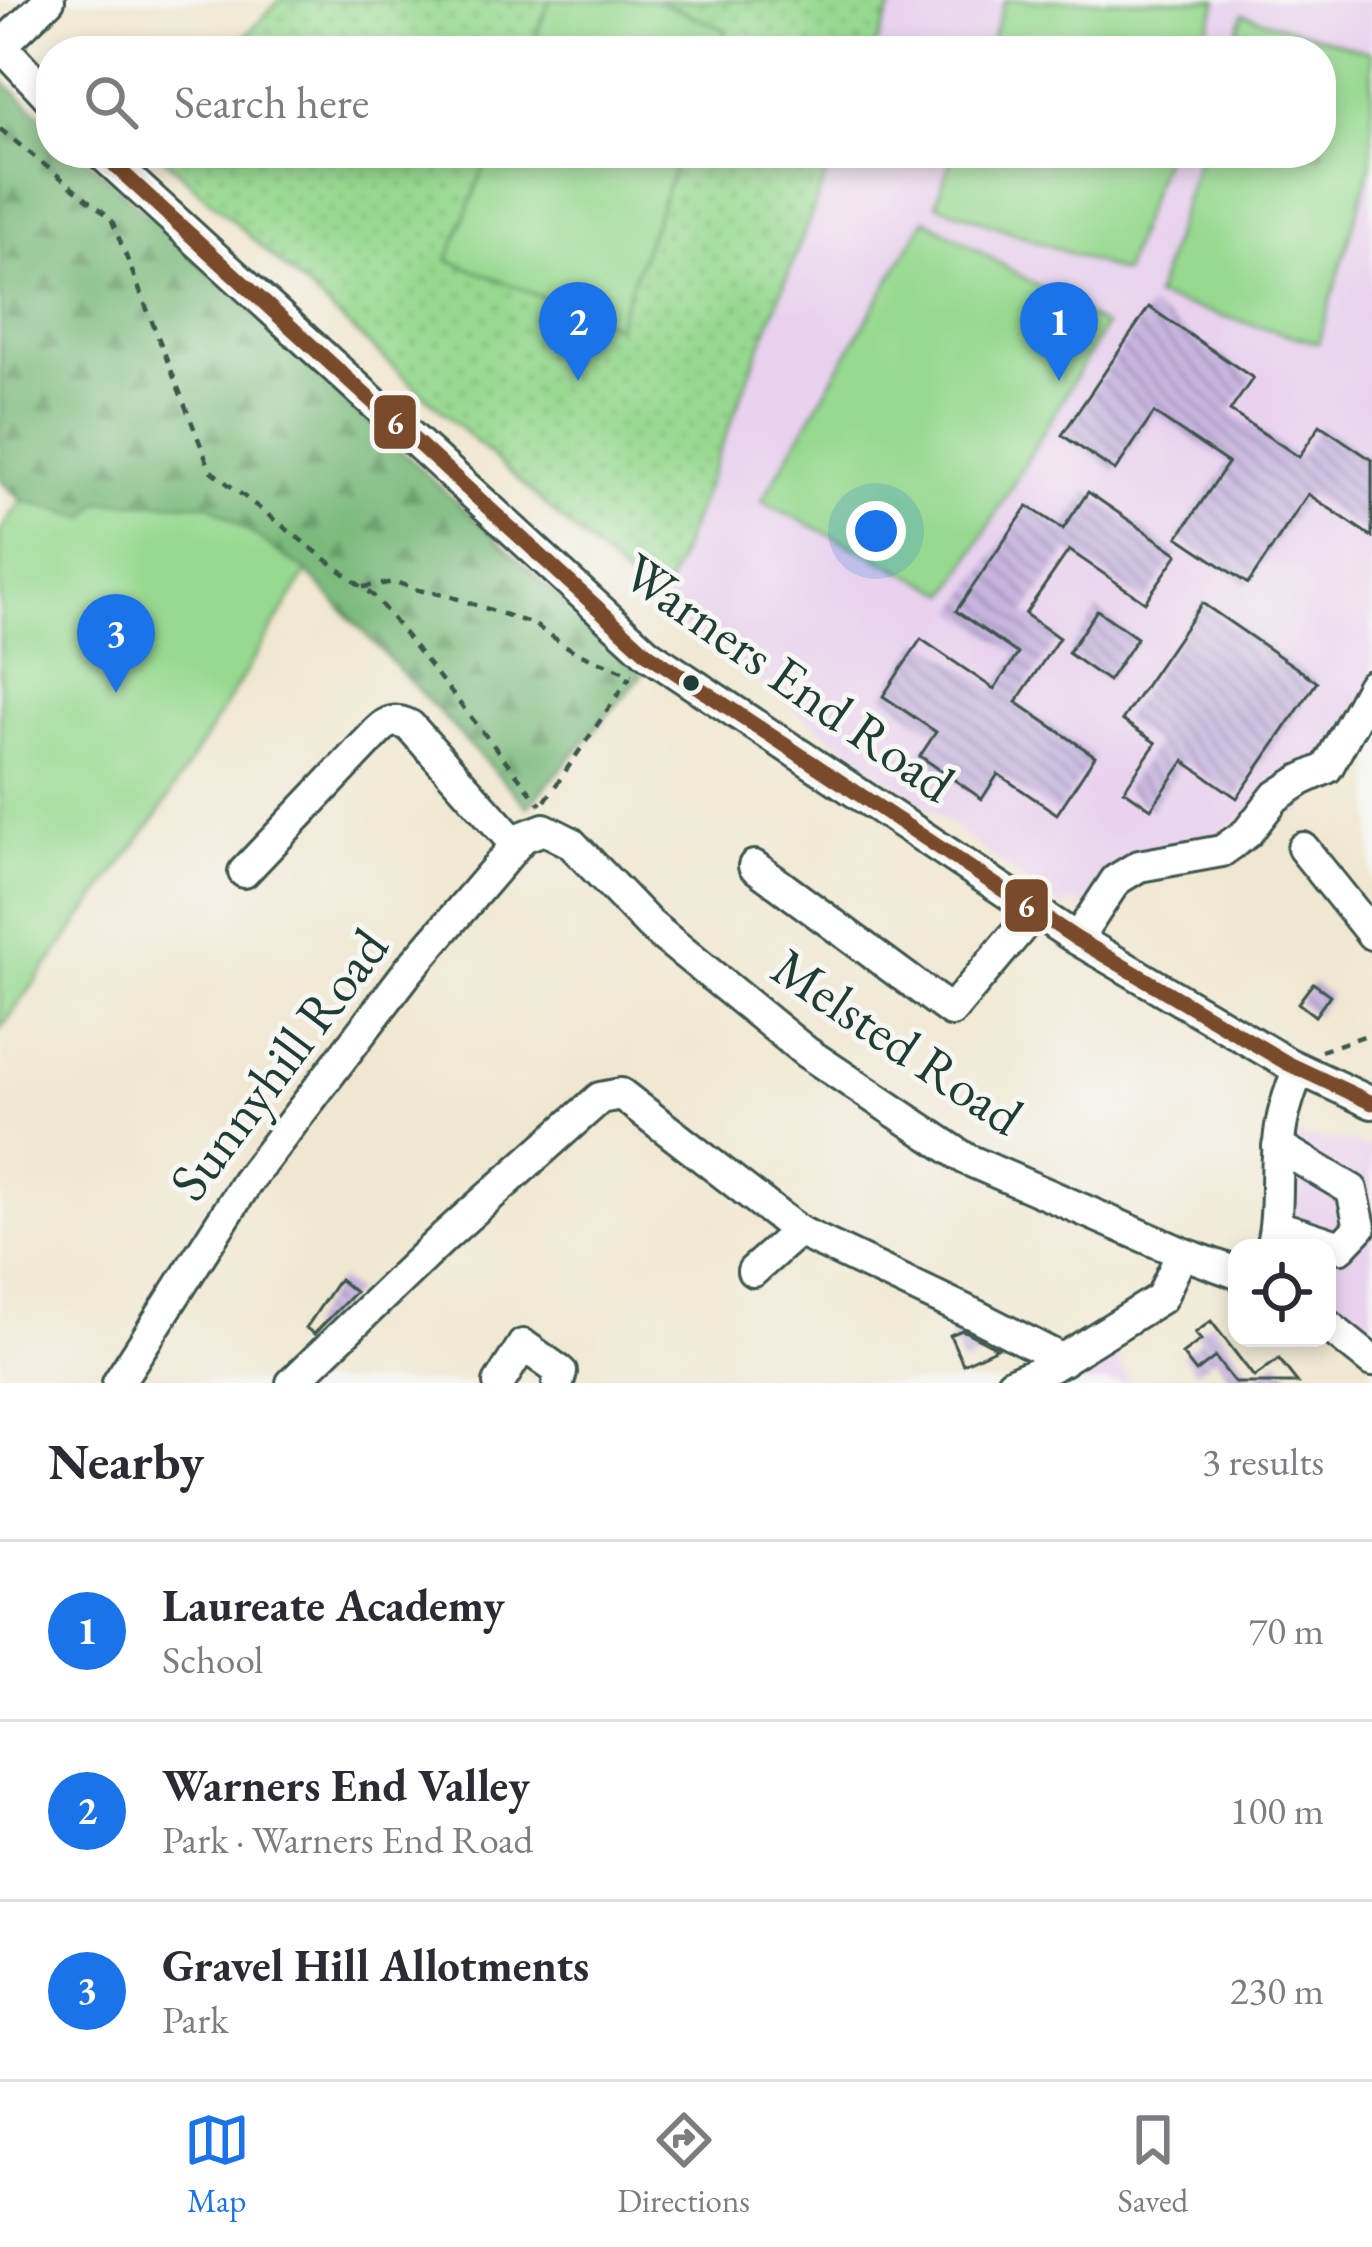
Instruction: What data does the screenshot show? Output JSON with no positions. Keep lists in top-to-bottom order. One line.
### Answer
{"streets":{"street":["Warners End Road","Melsted Road","Sunnyhill Road"]},"crossings":[["Melsted Road","Sunnyhill Road"]],"lines":["transit line 6"],"page":{"search":"Search here","pins":["1","2","3"],"heading":["Nearby","3 results"],"list":[{"mark":"1","name":"Laureate Academy","note":"School","value":"70 m"},{"mark":"2","name":"Warners End Valley","note":"Park · Warners End Road","value":"100 m"},{"mark":"3","name":"Gravel Hill Allotments","note":"Park","value":"230 m"}],"nav":["Map","Directions","Saved"]}}
